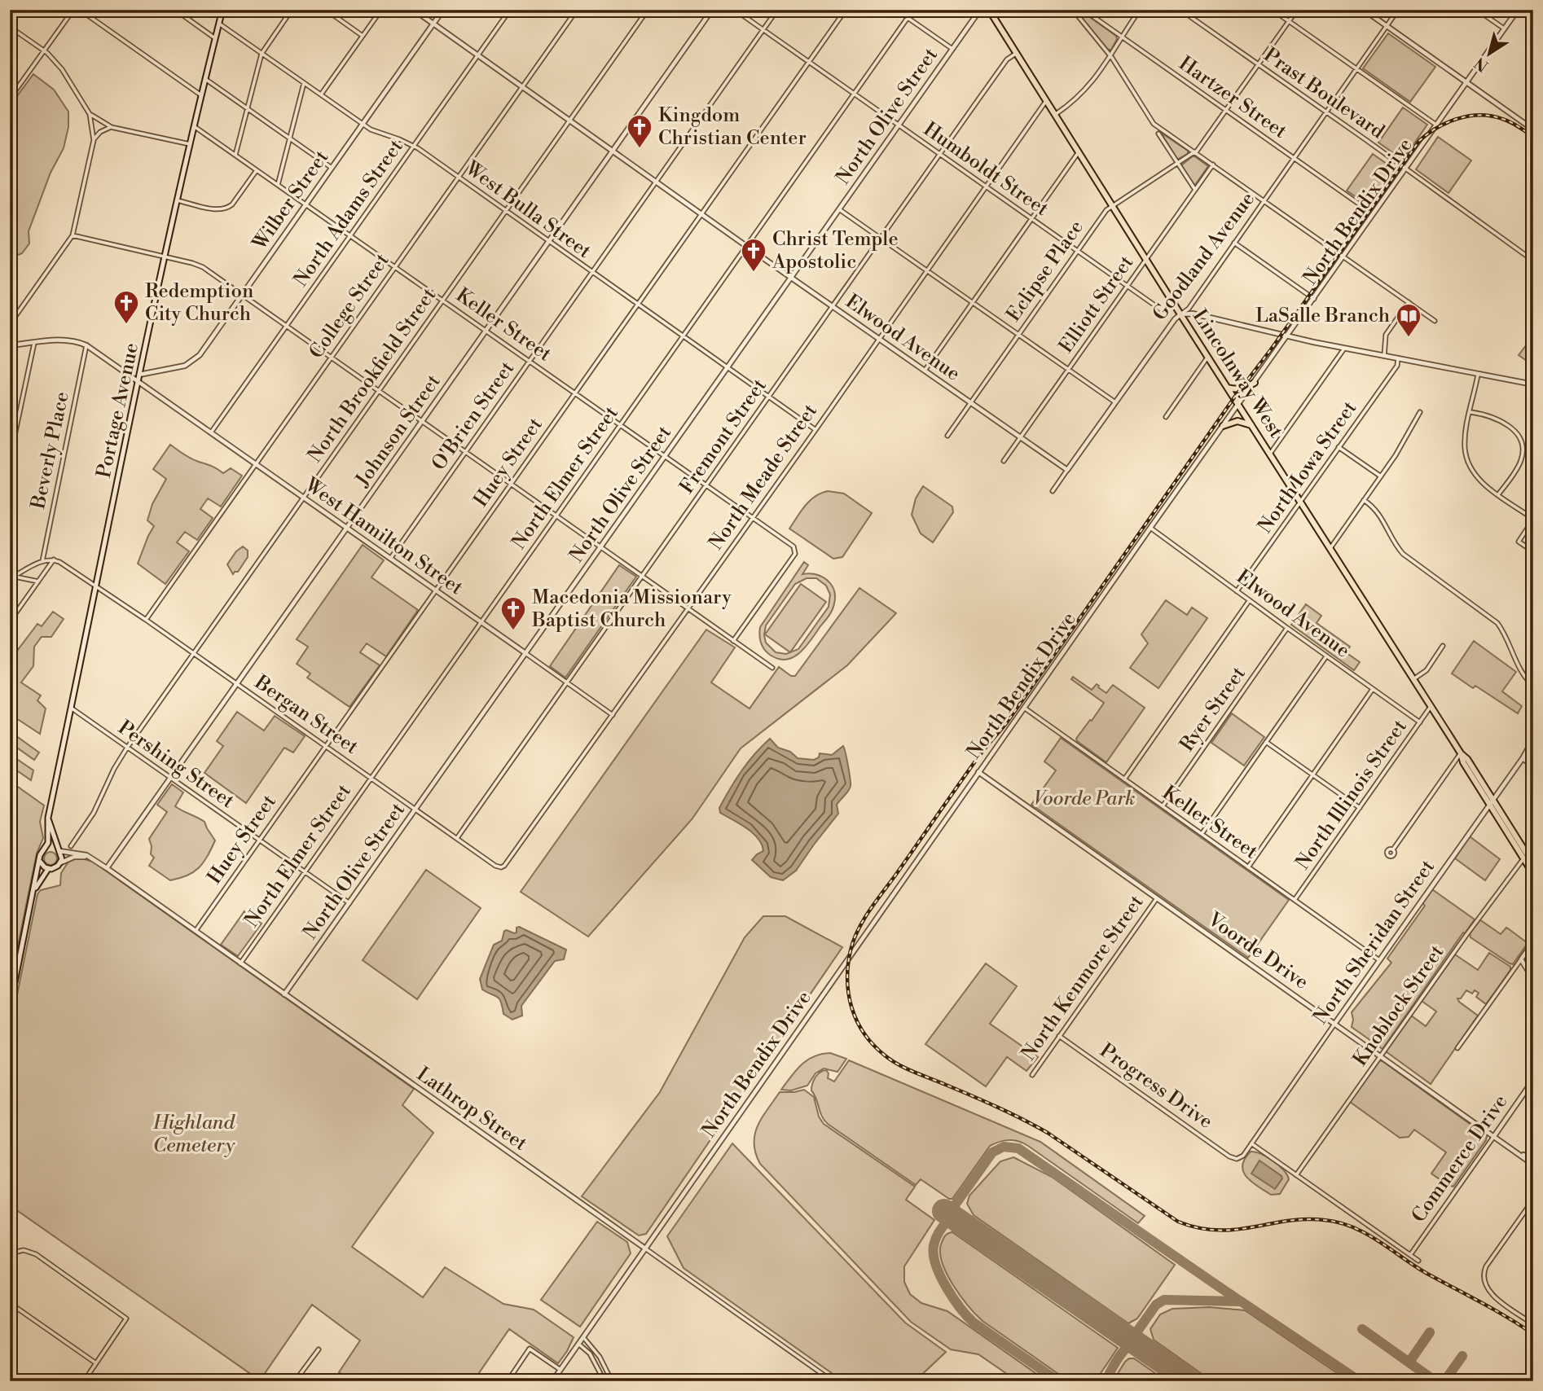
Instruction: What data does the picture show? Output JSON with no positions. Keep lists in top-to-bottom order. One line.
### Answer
{"streets":{"main road":["Lincolnway West","Portage Avenue"],"street":["Prast Boulevard","Hartzer Street","North Olive Street","Humboldt Street","Wilber Street","West Bulla Street","North Bendix Drive","North Adams Street","Goodland Avenue","Eclipse Place","Elliott Street","College Street","Keller Street","Elwood Avenue","North Brookfield Street","O'Brien Street","Johnson Street","Fremont Street","Beverly Place","Huey Street","North Iowa Street","North Meade Street","North Elmer Street","West Hamilton Street","Ryer Street","Bergan Street","Pershing Street","North Illinois Street","North Sheridan Street","Voorde Drive","North Kenmore Street","Knoblock Street","Progress Drive","Lathrop Street","Commerce Drive"]},"crossings":[["Prast Boulevard","North Bendix Drive"],["Prast Boulevard","Goodland Avenue"],["Prast Boulevard","Eclipse Place"],["Hartzer Street","Goodland Avenue"],["Hartzer Street","Eclipse Place"],["North Olive Street","Humboldt Street"],["North Olive Street","West Bulla Street"],["North Olive Street","Keller Street"],["North Olive Street","Elwood Avenue"],["North Olive Street","West Hamilton Street"],["North Olive Street","Bergan Street"],["North Olive Street","Pershing Street"],["North Olive Street","Lathrop Street"],["Humboldt Street","Eclipse Place"],["Humboldt Street","Elliott Street"],["Humboldt Street","O'Brien Street"],["Humboldt Street","Fremont Street"],["Humboldt Street","Huey Street"],["Humboldt Street","North Meade Street"],["Humboldt Street","North Elmer Street"],["Wilber Street","West Bulla Street"],["Wilber Street","Keller Street"],["Wilber Street","Elwood Avenue"],["Wilber Street","Portage Avenue"],["West Bulla Street","North Adams Street"],["West Bulla Street","College Street"],["West Bulla Street","North Brookfield Street"],["West Bulla Street","Portage Avenue"],["West Bulla Street","O'Brien Street"],["West Bulla Street","Johnson Street"],["West Bulla Street","Fremont Street"],["West Bulla Street","Huey Street"],["West Bulla Street","North Meade Street"],["West Bulla Street","North Elmer Street"],["North Bendix Drive","Keller Street"],["North Bendix Drive","Elwood Avenue"],["North Bendix Drive","Lincolnway West"],["North Bendix Drive","Voorde Drive"],["North Bendix Drive","Lathrop Street"],["North Adams Street","Keller Street"],["North Adams Street","Elwood Avenue"],["North Adams Street","West Hamilton Street"],["Goodland Avenue","Elwood Avenue"],["Goodland Avenue","Lincolnway West"],["Eclipse Place","Elwood Avenue"],["Eclipse Place","Lincolnway West"],["Elliott Street","Elwood Avenue"],["Elliott Street","Lincolnway West"],["College Street","Keller Street"],["College Street","Elwood Avenue"],["College Street","West Hamilton Street"],["College Street","Bergan Street"],["Keller Street","North Brookfield Street"],["Keller Street","Portage Avenue"],["Keller Street","O'Brien Street"],["Keller Street","Johnson Street"],["Keller Street","Fremont Street"],["Keller Street","Huey Street"],["Keller Street","North Meade Street"],["Keller Street","North Elmer Street"],["Keller Street","Ryer Street"],["Keller Street","North Illinois Street"],["Keller Street","North Sheridan Street"],["Elwood Avenue","North Brookfield Street"],["Elwood Avenue","O'Brien Street"],["Elwood Avenue","Johnson Street"],["Elwood Avenue","Fremont Street"],["Elwood Avenue","Huey Street"],["Elwood Avenue","North Iowa Street"],["Elwood Avenue","North Meade Street"],["Elwood Avenue","North Elmer Street"],["Elwood Avenue","Ryer Street"],["Elwood Avenue","North Illinois Street"],["Lincolnway West","Fremont Street"],["Lincolnway West","North Iowa Street"],["Lincolnway West","North Meade Street"],["Lincolnway West","North Illinois Street"],["Lincolnway West","North Sheridan Street"],["Lincolnway West","Knoblock Street"],["North Brookfield Street","West Hamilton Street"],["North Brookfield Street","Bergan Street"],["North Brookfield Street","Pershing Street"],["Portage Avenue","West Hamilton Street"],["Portage Avenue","Bergan Street"],["Portage Avenue","Pershing Street"],["Portage Avenue","Lathrop Street"],["O'Brien Street","West Hamilton Street"],["Johnson Street","West Hamilton Street"],["Johnson Street","Bergan Street"],["Johnson Street","Pershing Street"],["Johnson Street","Lathrop Street"],["Fremont Street","West Hamilton Street"],["Fremont Street","Bergan Street"],["Beverly Place","West Hamilton Street"],["Huey Street","West Hamilton Street"],["Huey Street","Bergan Street"],["Huey Street","Pershing Street"],["Huey Street","Lathrop Street"],["North Meade Street","West Hamilton Street"],["North Meade Street","Bergan Street"],["North Elmer Street","West Hamilton Street"],["North Elmer Street","Bergan Street"],["North Elmer Street","Pershing Street"],["North Elmer Street","Lathrop Street"],["North Sheridan Street","Voorde Drive"],["North Sheridan Street","Progress Drive"],["Voorde Drive","North Kenmore Street"],["Voorde Drive","Knoblock Street"],["Voorde Drive","Commerce Drive"],["North Kenmore Street","Progress Drive"]],"parks":["Voorde Park","Highland Cemetery"],"places":{"church":["Kingdom Christian Center","Christ Temple Apostolic","Redemption City Church","Macedonia Missionary Baptist Church"],"library":["LaSalle Branch"]},"north":"bottom left"}
